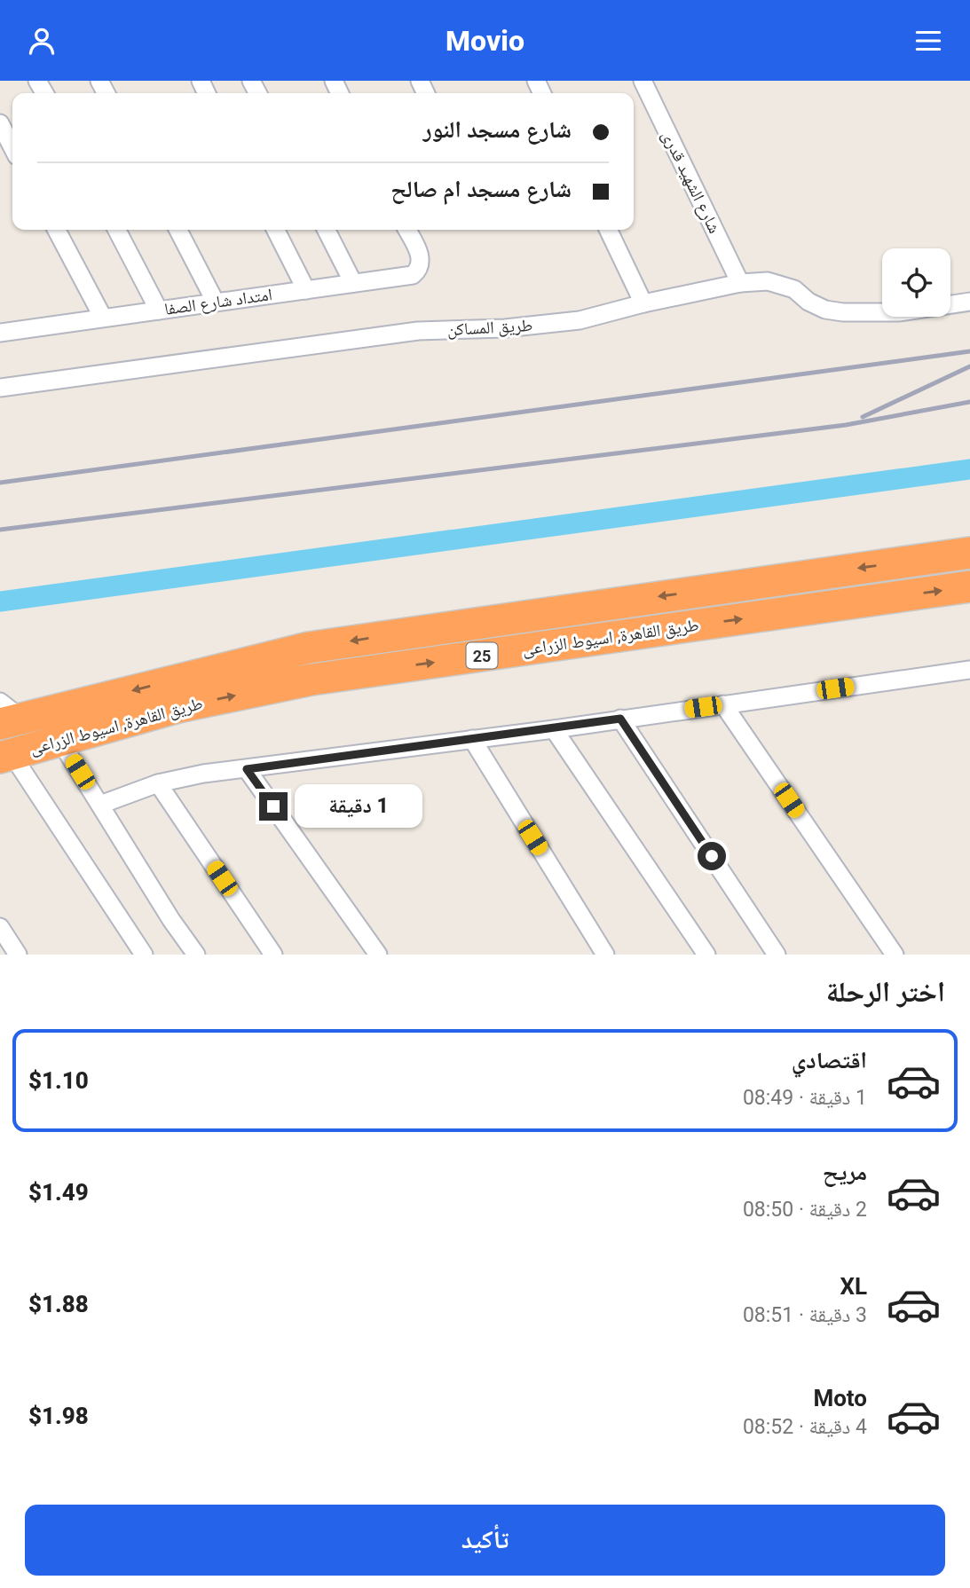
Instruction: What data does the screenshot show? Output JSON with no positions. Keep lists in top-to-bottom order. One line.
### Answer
{"streets":{"highway":["طريق القاهرة, اسيوط الزراعى","25"],"street":["شارع الشهيد قدرى","امتداد شارع الصفا","طريق المساكن"]},"crossings":[["شارع الشهيد قدرى","طريق المساكن"]],"page":{"header":"Movio","banner":["شارع مسجد النور","شارع مسجد ام صالح"],"bubble":"1 دقيقة","heading":"اختر الرحلة","list":[{"name":"اقتصادي","note":"1 دقيقة · 08:49","value":"$1.10"},{"name":"مريح","note":"2 دقيقة · 08:50","value":"$1.49"},{"name":"XL","note":"3 دقيقة · 08:51","value":"$1.88"},{"name":"Moto","note":"4 دقيقة · 08:52","value":"$1.98"}],"buttons":"تأكيد"}}
